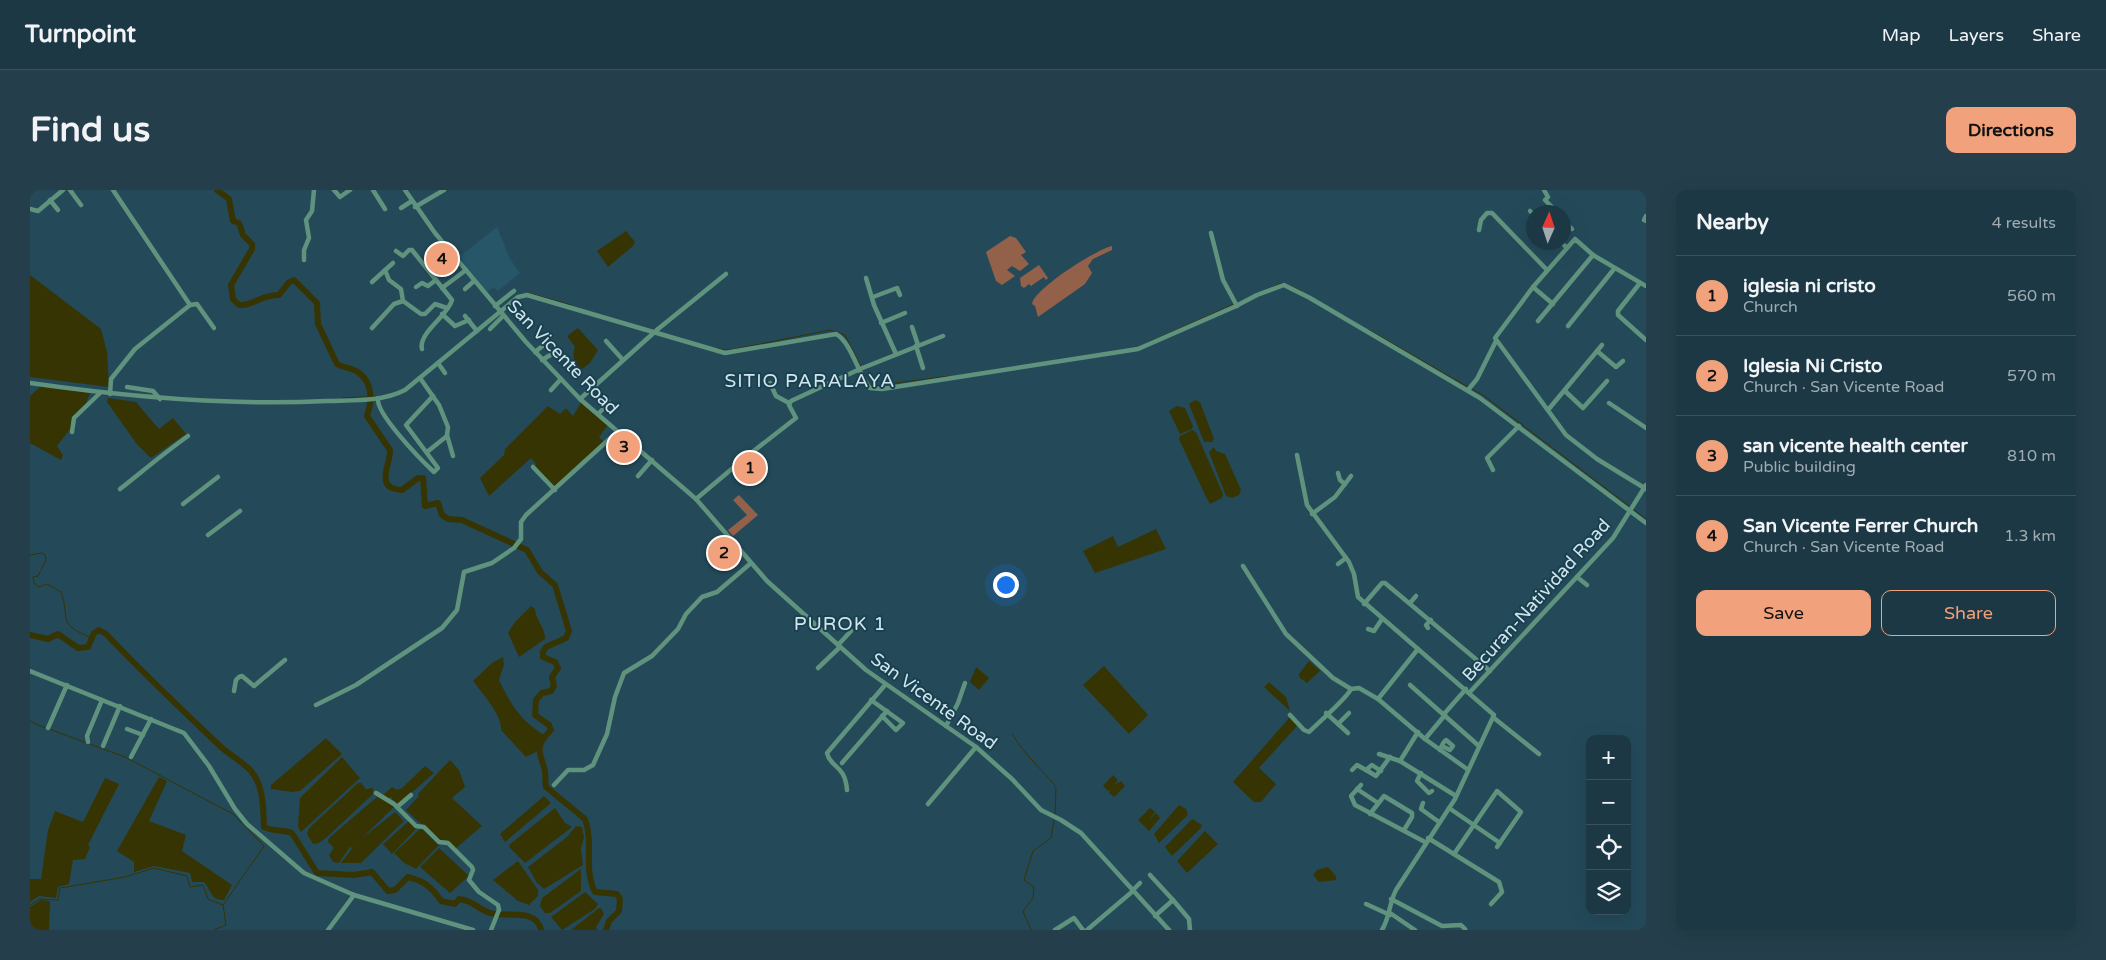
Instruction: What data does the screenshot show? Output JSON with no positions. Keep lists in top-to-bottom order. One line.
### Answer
{"streets":{"street":["San Vicente Road","Becuran-Natividad Road"]},"districts":["SITIO PARALAYA","PUROK 1"],"north":"top","page":{"header":"Turnpoint","nav":["Map","Layers","Share"],"buttons":["Directions",["Save","Share"]],"title":"Find us","heading":["Nearby","4 results"],"pins":["4","3","1","2"],"list":[{"mark":"1","name":"iglesia ni cristo","note":"Church","value":"560 m"},{"mark":"2","name":"Iglesia Ni Cristo","note":"Church · San Vicente Road","value":"570 m"},{"mark":"3","name":"san vicente health center","note":"Public building","value":"810 m"},{"mark":"4","name":"San Vicente Ferrer Church","note":"Church · San Vicente Road","value":"1.3 km"}],"map_buttons":["+","−"]}}
